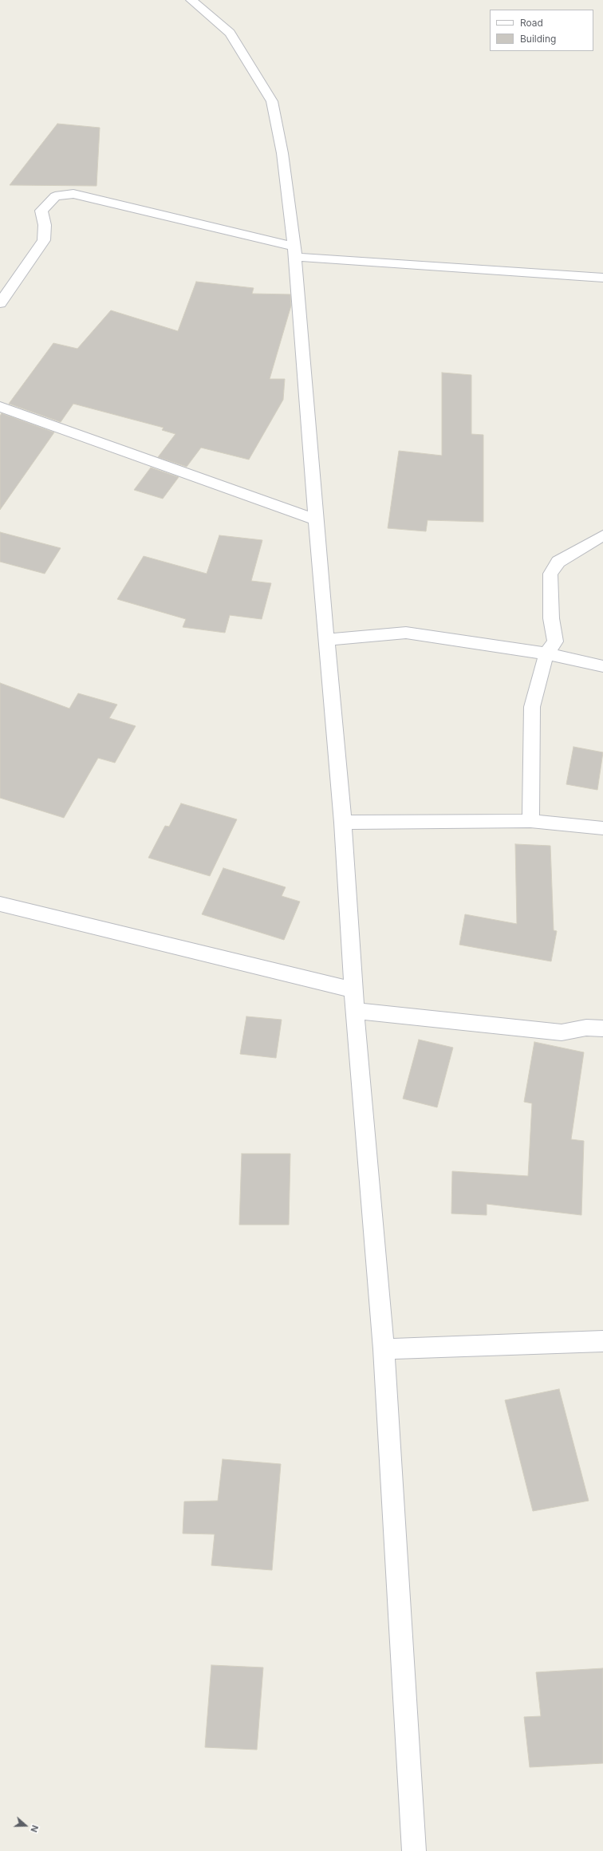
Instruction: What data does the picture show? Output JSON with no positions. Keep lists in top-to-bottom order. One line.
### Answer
{"legend":["Road","Building"],"north":"right"}
